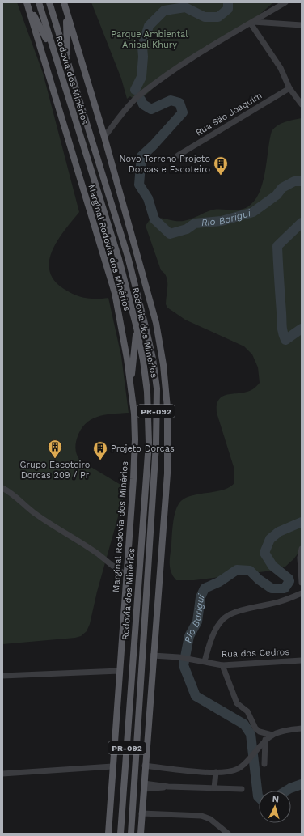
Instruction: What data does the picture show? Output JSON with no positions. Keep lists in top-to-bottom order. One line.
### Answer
{"streets":{"main road":["Rodovia dos Minérios","Marginal Rodovia dos Minérios","PR-092"],"street":["Rua São Joaquim","Rua dos Cedros"]},"water":["Rio Barigui"],"parks":["Parque Ambiental Anibal Khury"],"places":{"building":["Novo Terreno Projeto Dorcas e Escoteiro","Grupo Escoteiro Dorcas 209 / Pr","Projeto Dorcas"]},"north":"top"}
